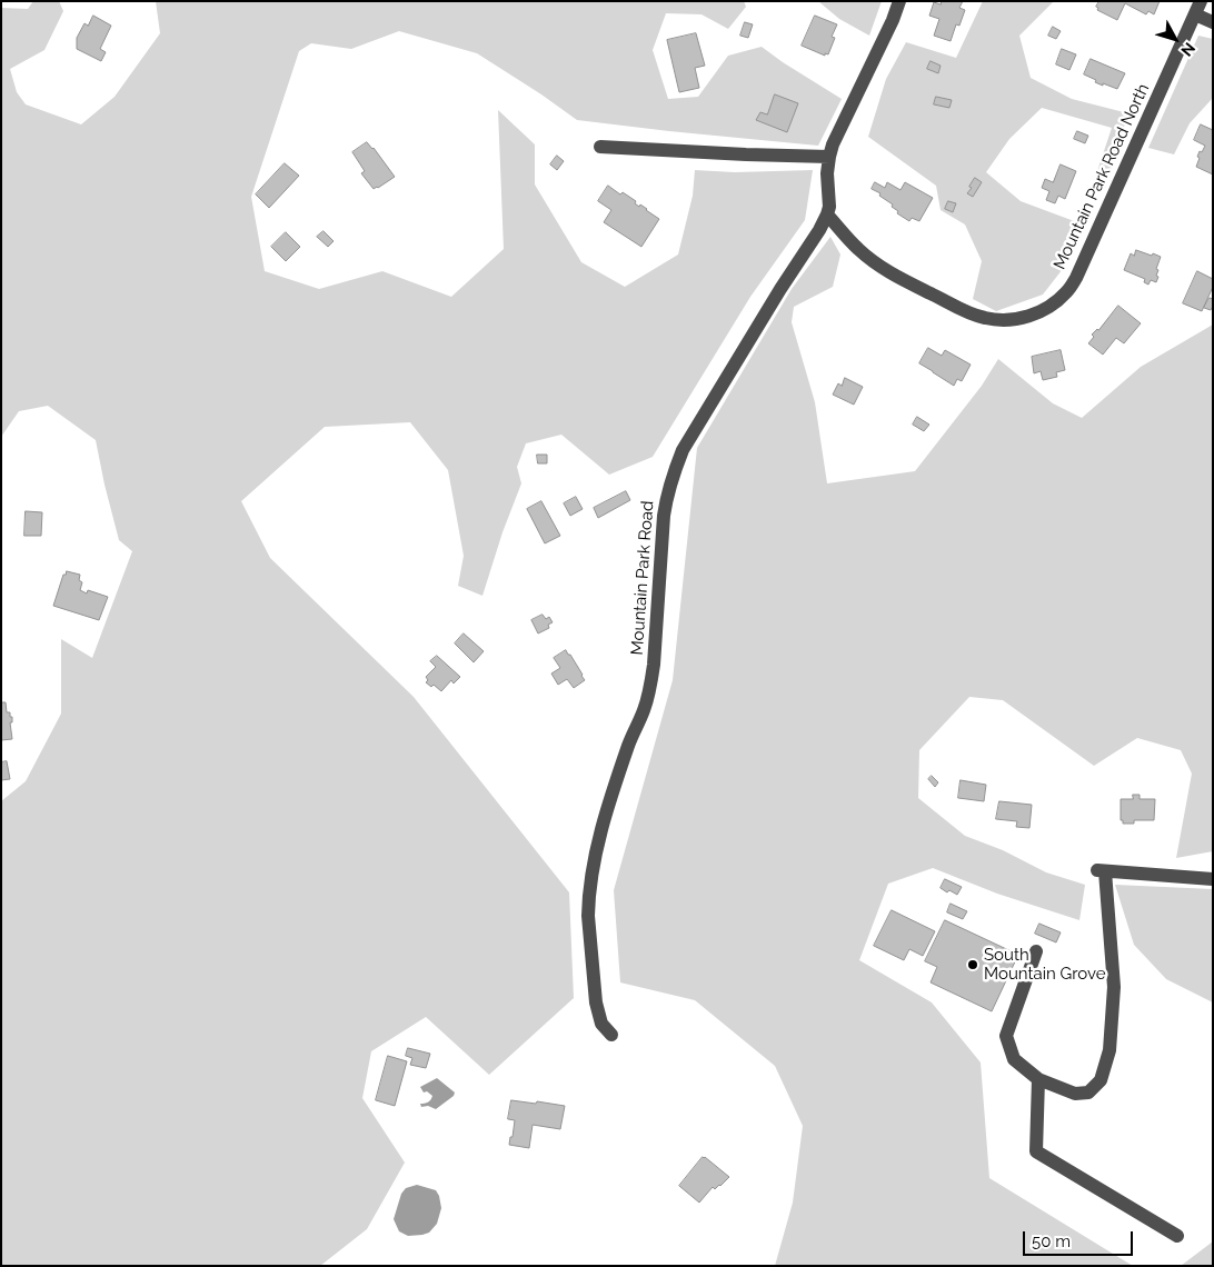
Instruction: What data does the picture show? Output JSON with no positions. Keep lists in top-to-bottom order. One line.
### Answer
{"streets":{"street":["Mountain Park Road North","Mountain Park Road"]},"crossings":[["Mountain Park Road North","Mountain Park Road"]],"places":["South Mountain Grove"],"scale_bar":"50 m","north":"bottom right"}
